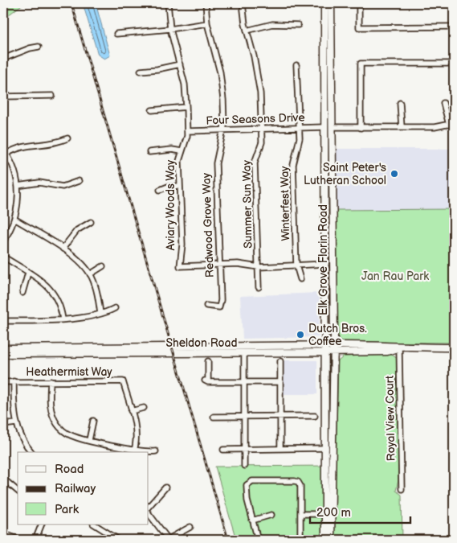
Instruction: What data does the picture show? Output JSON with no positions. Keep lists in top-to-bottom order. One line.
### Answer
{"streets":{"main road":["Elk Grove Florin Road","Sheldon Road"],"street":["Four Seasons Drive","Winterfest Way","Summer Sun Way","Aviary Woods Way","Redwood Grove Way","Heathermist Way","Royal View Court"]},"crossings":[["Four Seasons Drive","Winterfest Way"],["Four Seasons Drive","Summer Sun Way"],["Four Seasons Drive","Aviary Woods Way"],["Four Seasons Drive","Redwood Grove Way"],["Four Seasons Drive","Elk Grove Florin Road"],["Aviary Woods Way","Redwood Grove Way"],["Elk Grove Florin Road","Sheldon Road"],["Sheldon Road","Royal View Court"]],"parks":["Jan Rau Park"],"places":["Saint Peter's Lutheran School","Dutch Bros. Coffee"],"legend":["Road","Railway","Park"],"scale_bar":"200 m"}
